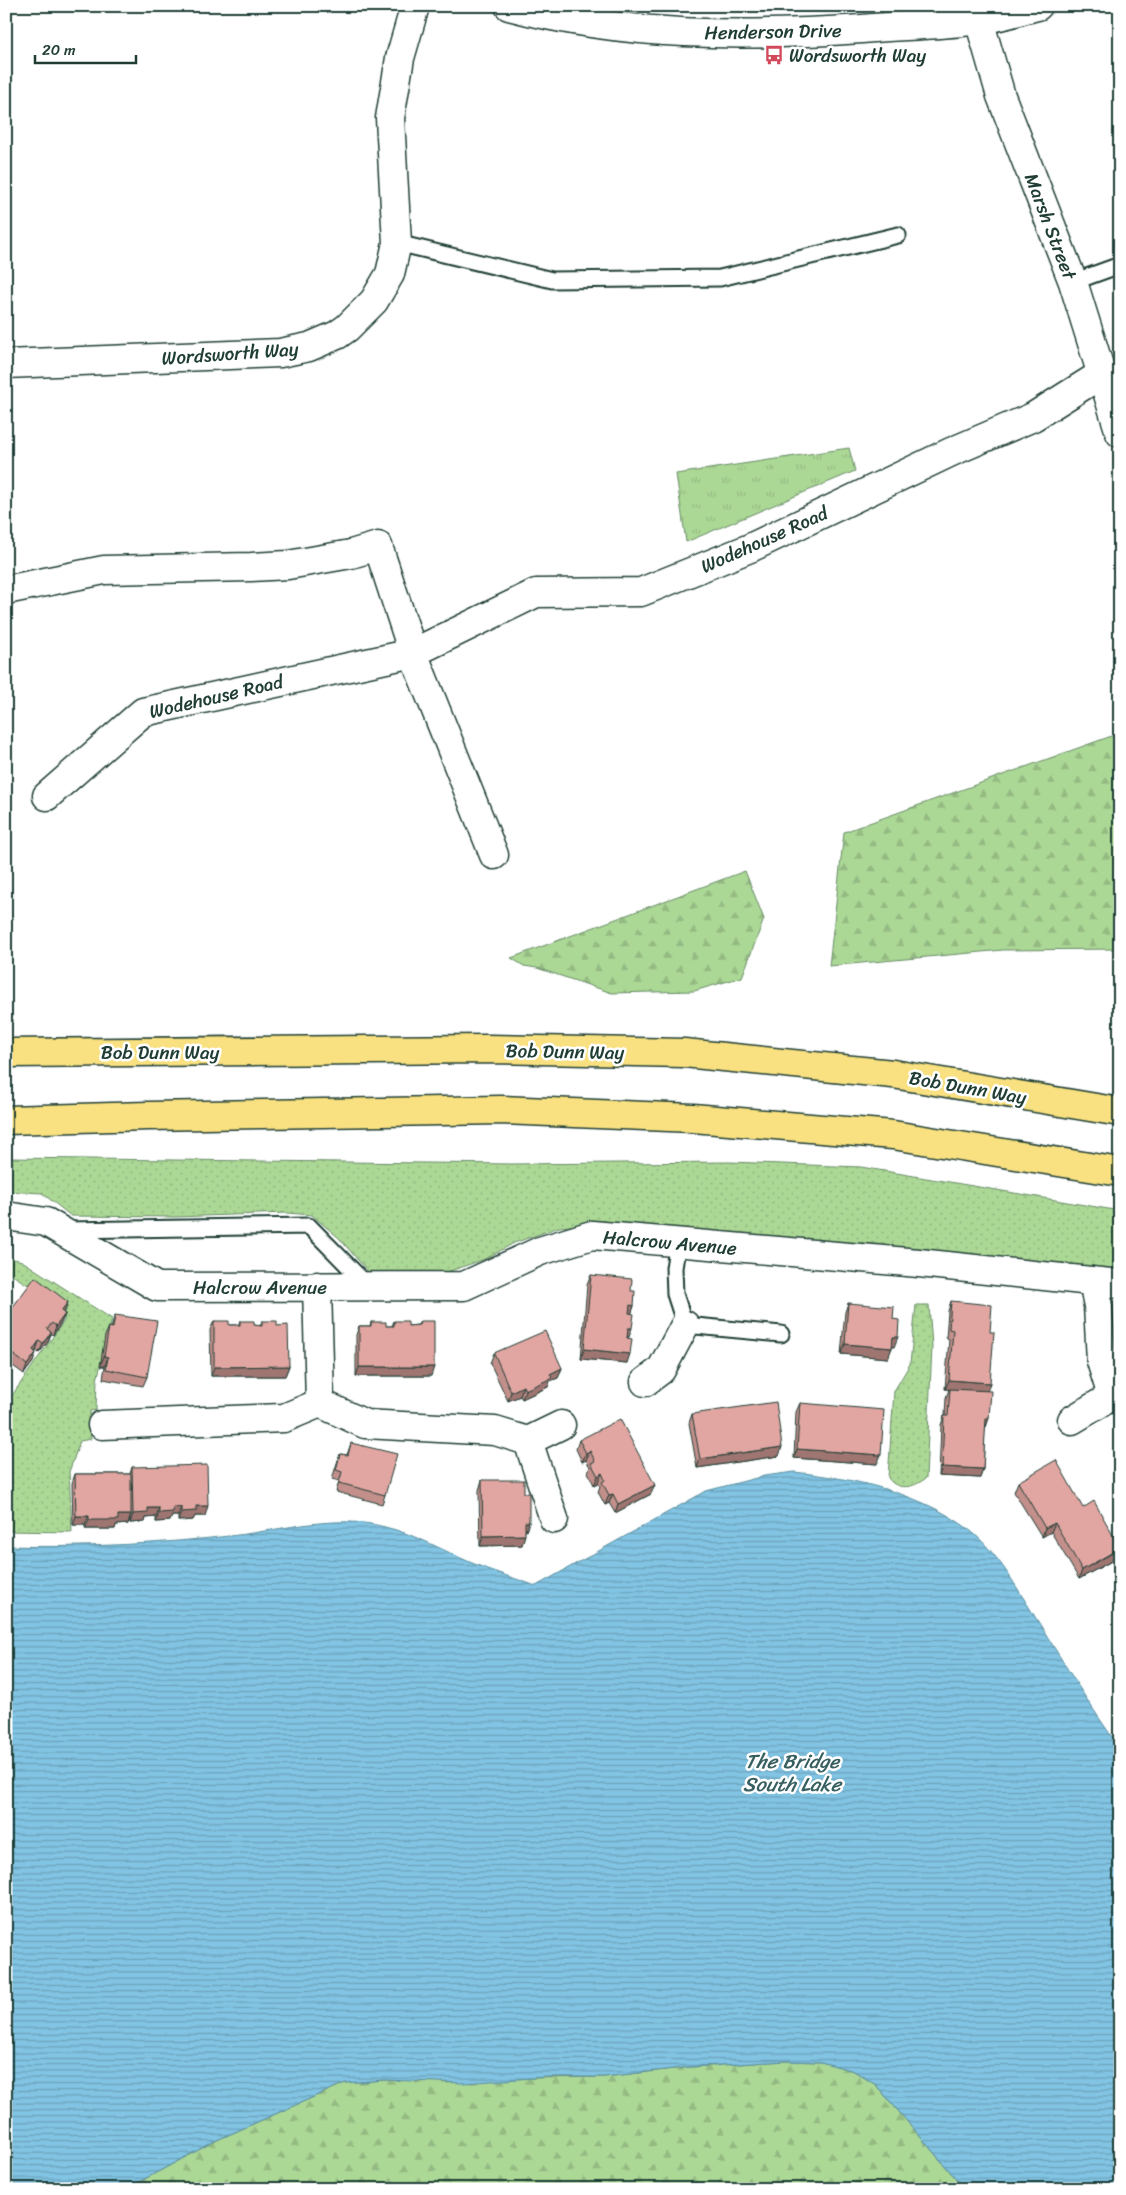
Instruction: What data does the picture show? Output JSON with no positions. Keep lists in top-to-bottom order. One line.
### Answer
{"streets":{"main road":["Bob Dunn Way"],"street":["Henderson Drive","Marsh Street","Wordsworth Way","Wodehouse Road","Halcrow Avenue"]},"crossings":[["Henderson Drive","Marsh Street"],["Marsh Street","Wodehouse Road"]],"water":["The Bridge South Lake"],"places":{"bus stop":["Wordsworth Way"]},"scale_bar":"20 m"}
